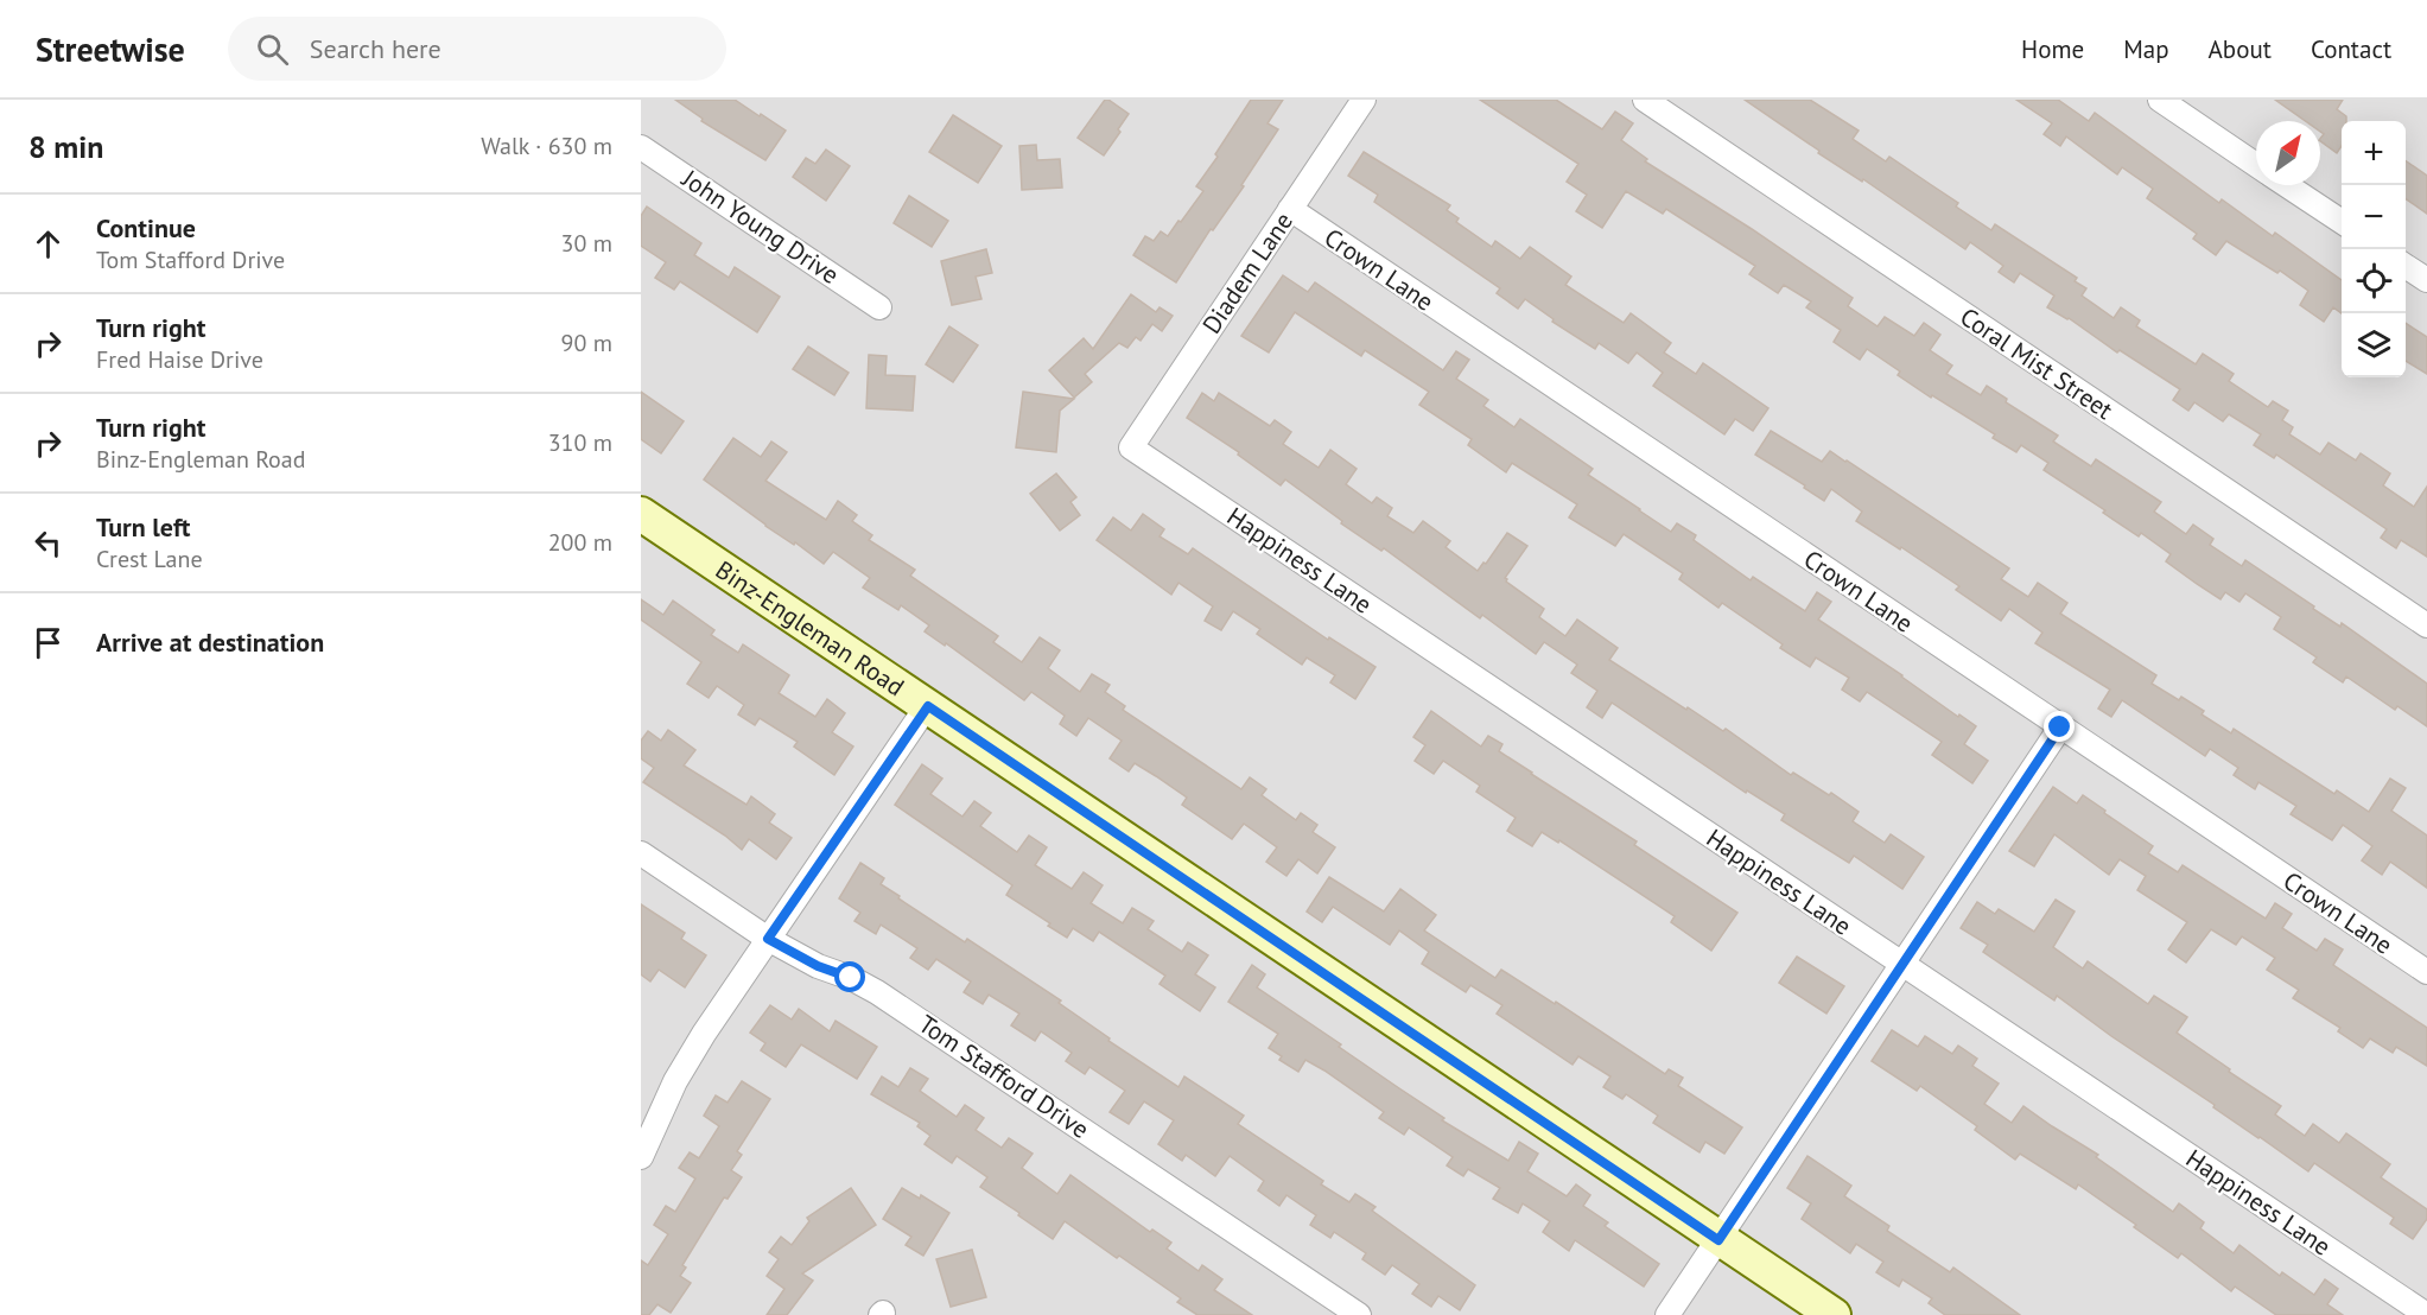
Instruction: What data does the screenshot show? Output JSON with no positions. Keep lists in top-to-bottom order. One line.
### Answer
{"streets":{"street":["John Young Drive","Crown Lane","Diadem Lane","Coral Mist Street","Happiness Lane","Binz-Engleman Road","Tom Stafford Drive"]},"crossings":[["Crown Lane","Diadem Lane"],["Diadem Lane","Happiness Lane"]],"north":"top right","page":{"header":"Streetwise","search":"Search here","nav":["Home","Map","About","Contact"],"heading":["8 min","Walk · 630 m"],"map_buttons":["+","−"],"list":[["Continue","Tom Stafford Drive","30 m"],["Turn right","Fred Haise Drive","90 m"],["Turn right","Binz-Engleman Road","310 m"],["Turn left","Crest Lane","200 m"],"Arrive at destination"]}}
